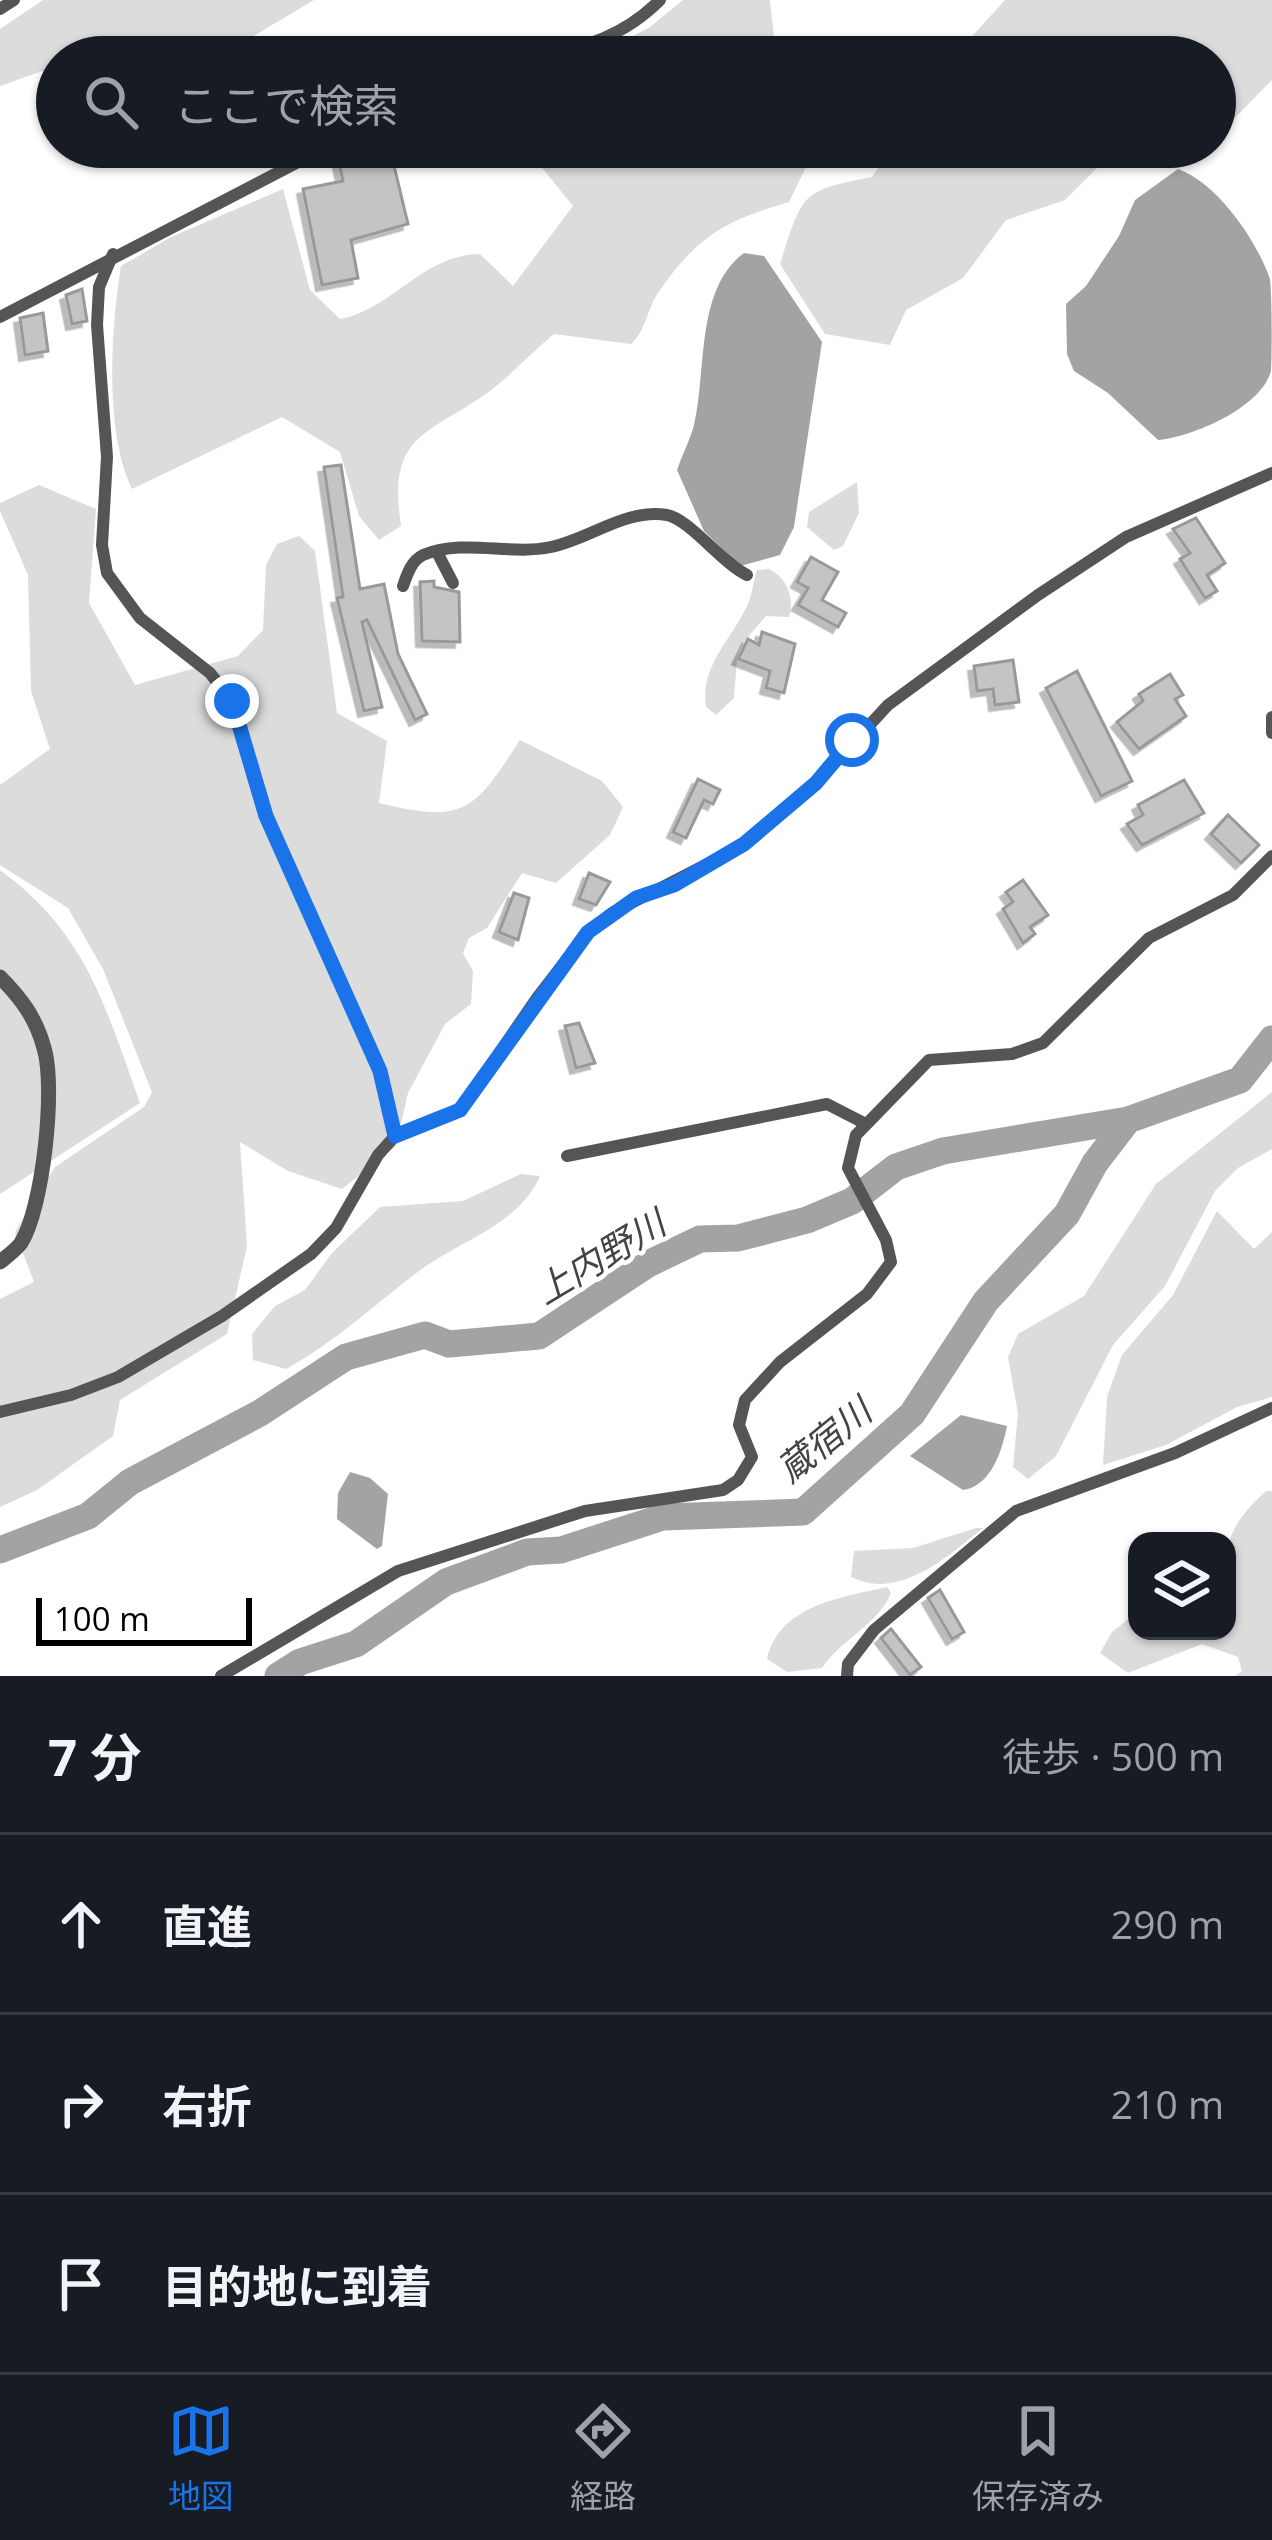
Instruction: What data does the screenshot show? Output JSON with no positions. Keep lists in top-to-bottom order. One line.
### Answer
{"water":["上内野川","蔵宿川"],"scale_bar":"100 m","page":{"search":"ここで検索","scale":"100 m","heading":["7 分","徒歩 · 500 m"],"list":[["直進","290 m"],["右折","210 m"],"目的地に到着"],"nav":["地図","経路","保存済み"]}}
